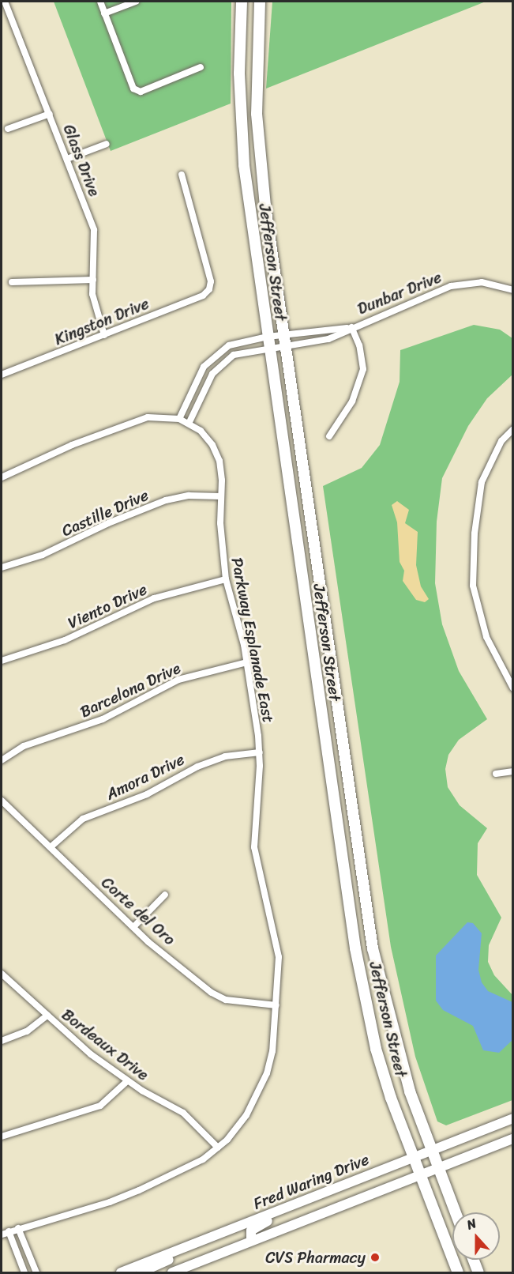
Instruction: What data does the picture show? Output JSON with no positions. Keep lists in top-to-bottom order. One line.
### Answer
{"streets":{"main road":["Jefferson Street","Fred Waring Drive"],"street":["Glass Drive","Dunbar Drive","Kingston Drive","Castille Drive","Viento Drive","Parkway Esplanade East","Barcelona Drive","Amora Drive","Corte del Oro","Bordeaux Drive"]},"crossings":[["Glass Drive","Kingston Drive"],["Jefferson Street","Dunbar Drive"],["Jefferson Street","Fred Waring Drive"],["Castille Drive","Parkway Esplanade East"],["Viento Drive","Parkway Esplanade East"],["Parkway Esplanade East","Barcelona Drive"],["Parkway Esplanade East","Amora Drive"],["Parkway Esplanade East","Corte del Oro"],["Parkway Esplanade East","Bordeaux Drive"],["Amora Drive","Corte del Oro"]],"places":["CVS Pharmacy"],"north":"top"}
